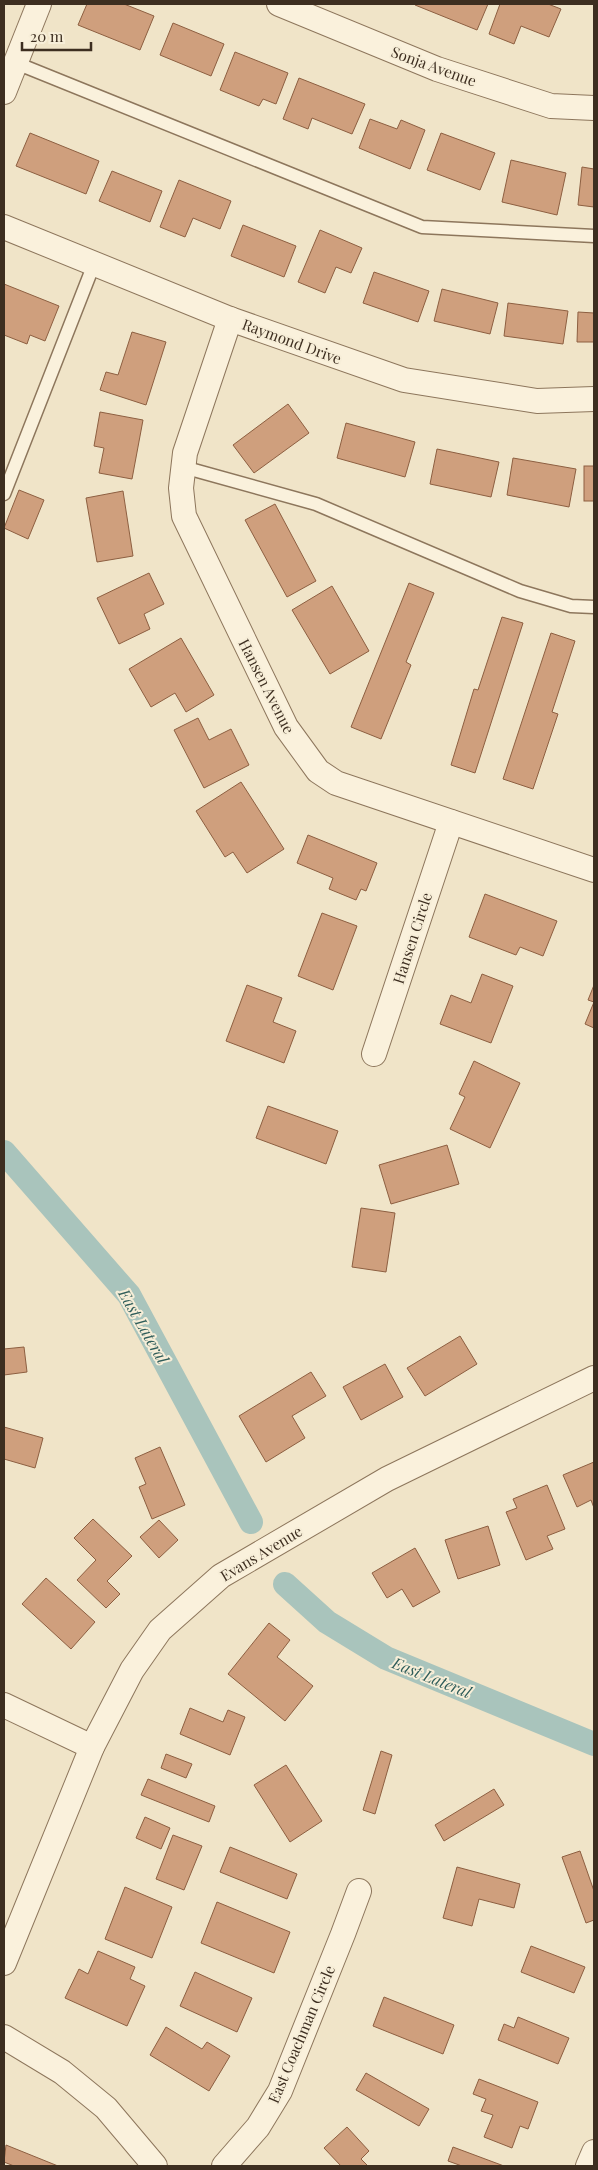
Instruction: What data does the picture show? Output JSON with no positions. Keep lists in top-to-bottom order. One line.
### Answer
{"streets":{"street":["Sonja Avenue","Raymond Drive","Hansen Avenue","Hansen Circle","Evans Avenue","East Coachman Circle"]},"crossings":[["Raymond Drive","Hansen Avenue"],["Hansen Avenue","Hansen Circle"]],"water":["East Lateral"],"scale_bar":"20 m"}
